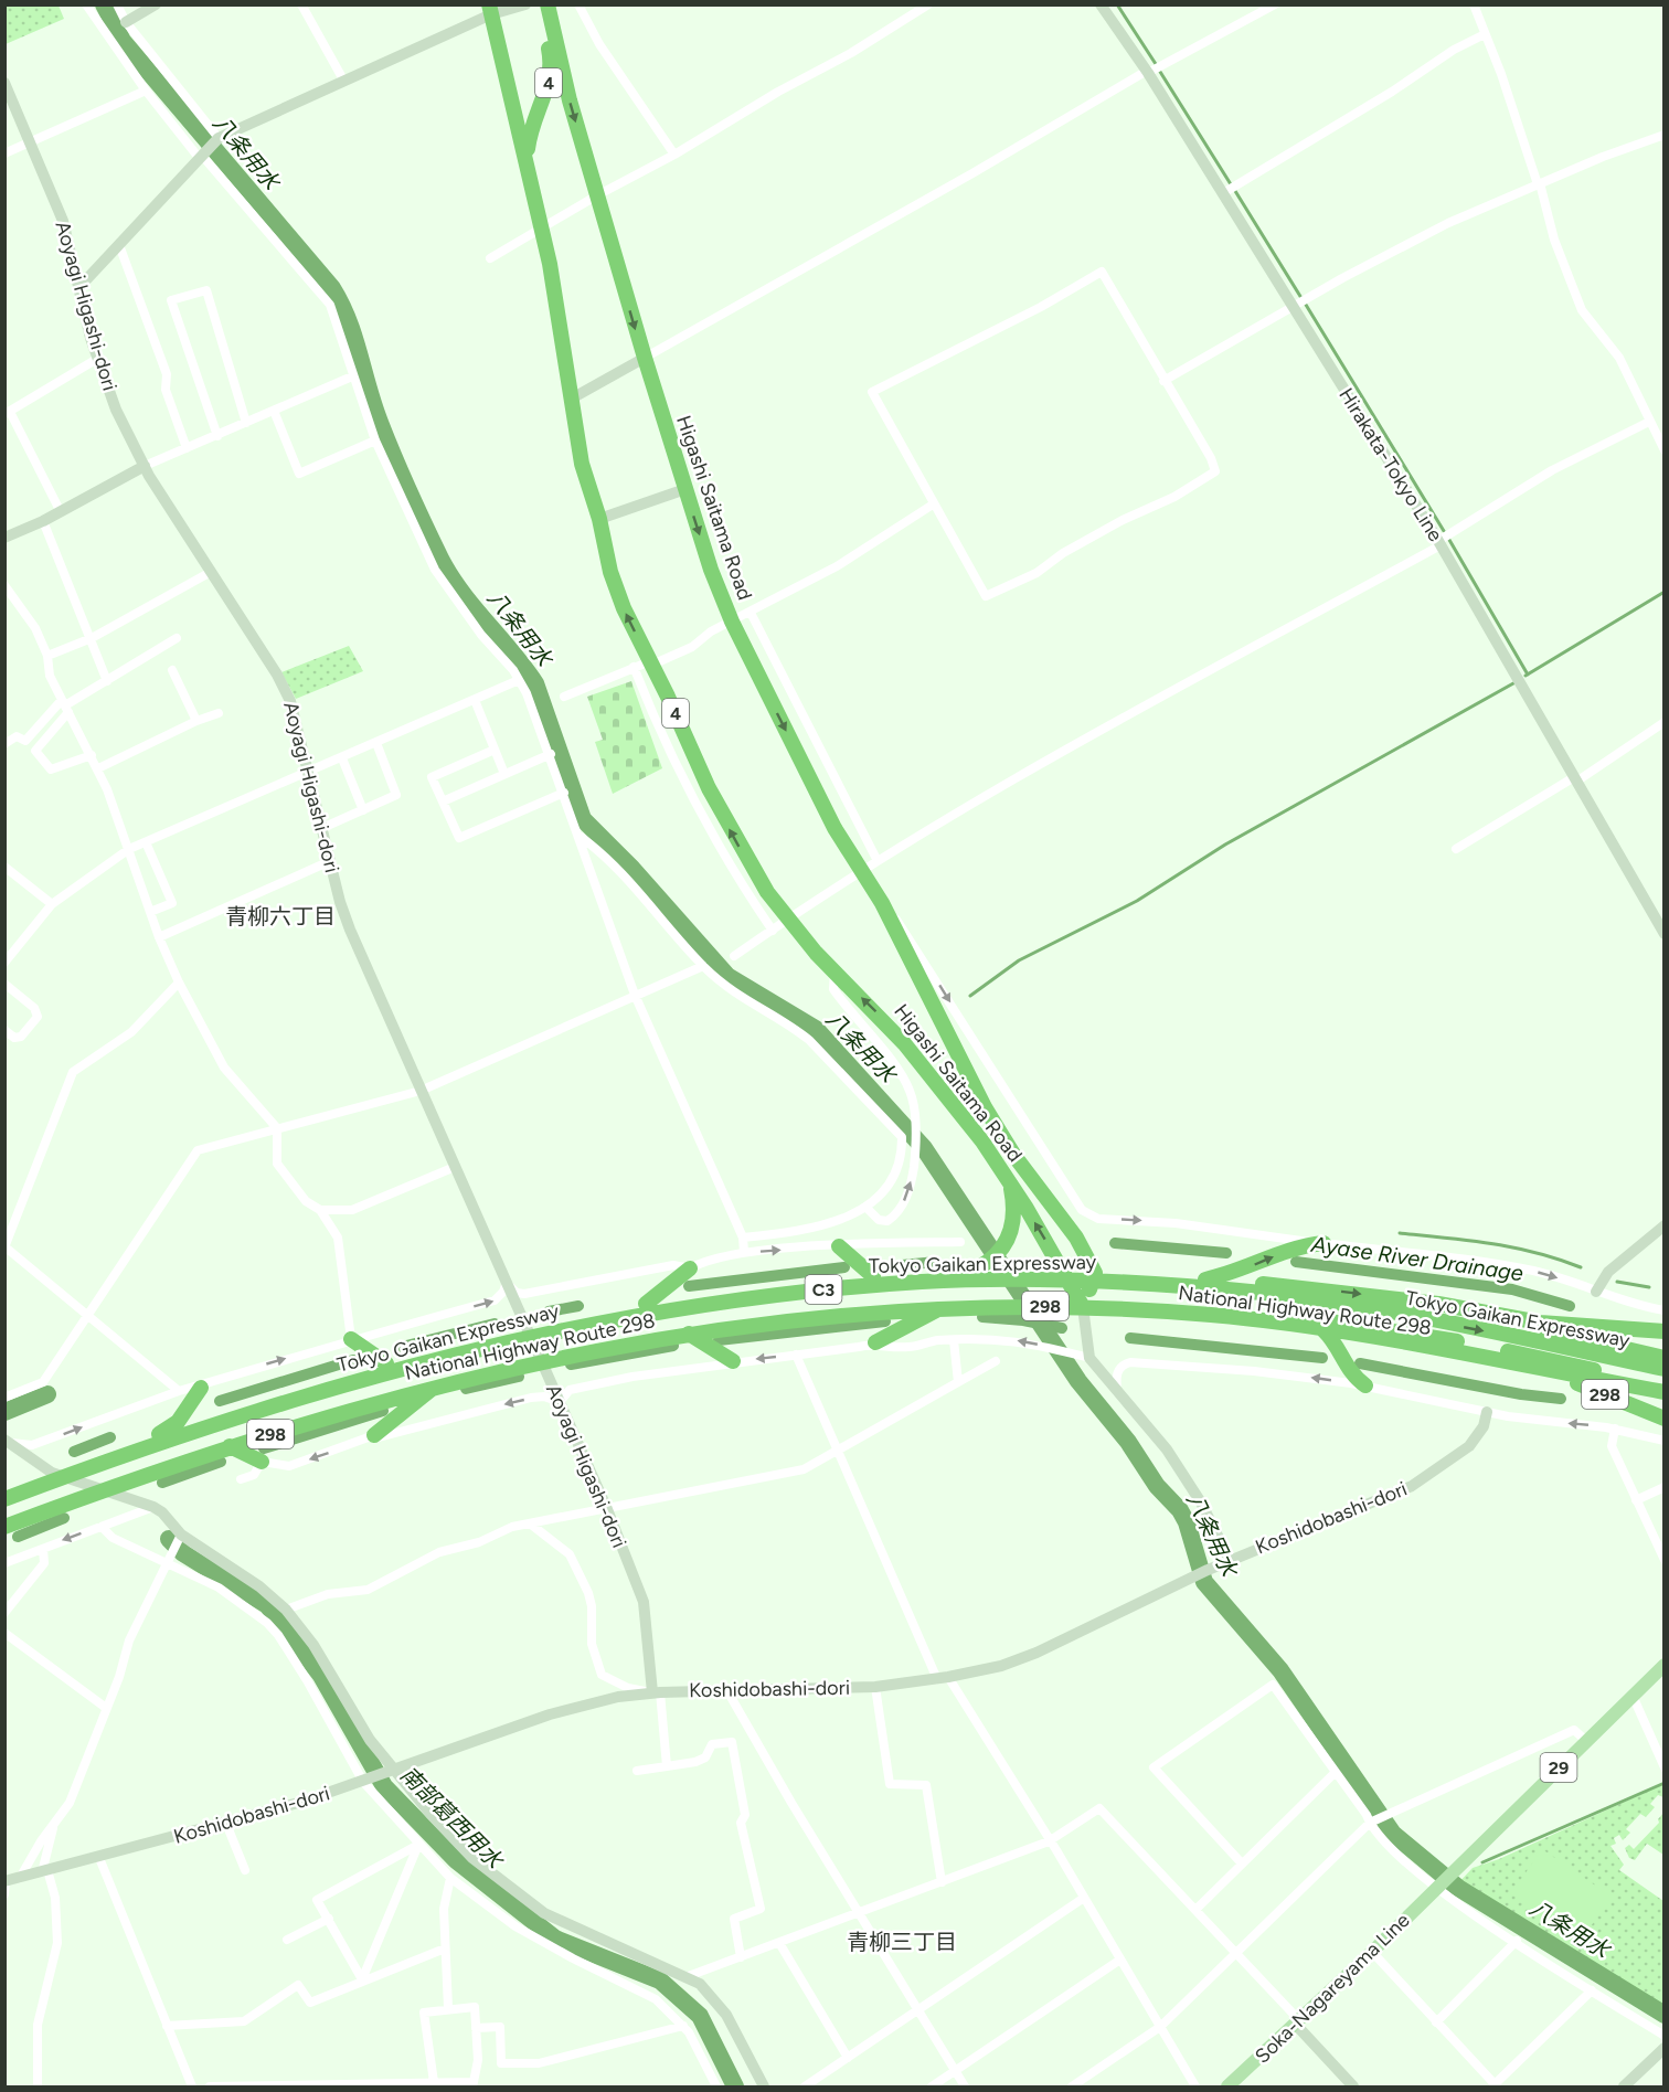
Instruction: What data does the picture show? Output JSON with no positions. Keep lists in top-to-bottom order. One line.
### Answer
{"streets":{"highway":["4","Higashi Saitama Road","Tokyo Gaikan Expressway","C3","298","National Highway Route 298"],"main road":["29","Soka-Nagareyama Line"],"street":["Aoyagi Higashi-dori","Hirakata-Tokyo Line","Koshidobashi-dori"]},"crossings":[["4","Higashi Saitama Road"],["Aoyagi Higashi-dori","National Highway Route 298"],["Aoyagi Higashi-dori","Koshidobashi-dori"],["Higashi Saitama Road","National Highway Route 298"],["298","National Highway Route 298"],["29","Soka-Nagareyama Line"]],"districts":["青柳六丁目","青柳三丁目"],"water":["八条用水","Ayase River Drainage","南部葛西用水"]}
